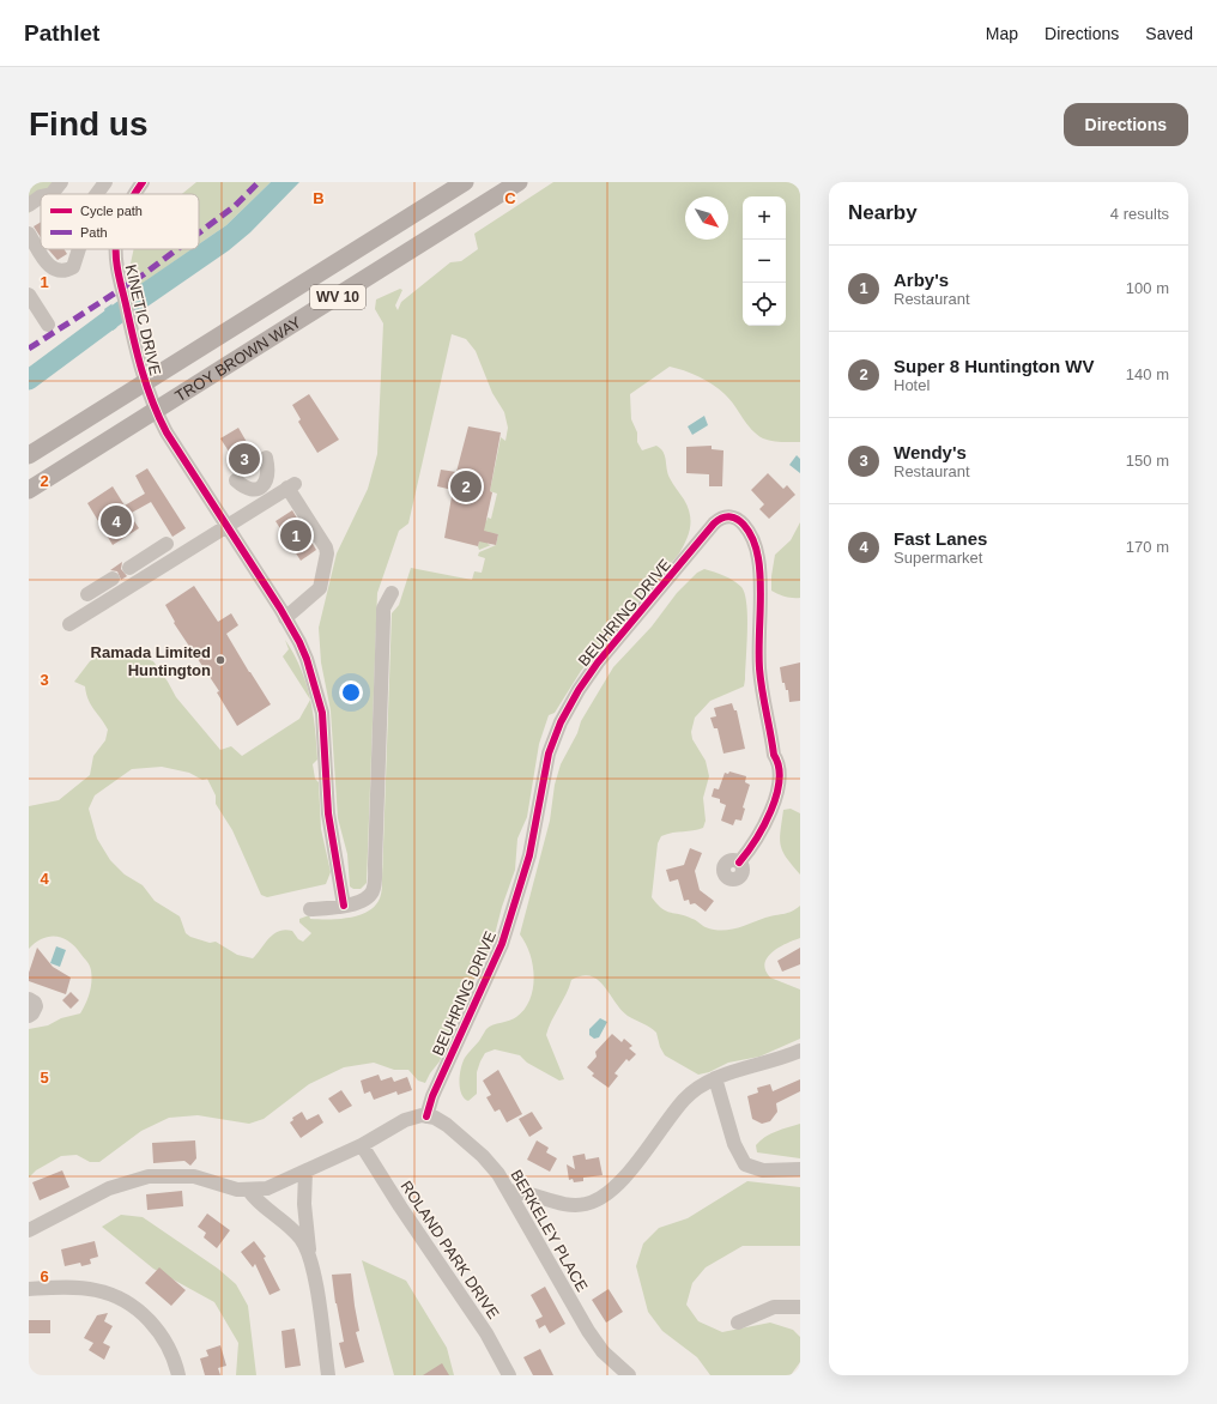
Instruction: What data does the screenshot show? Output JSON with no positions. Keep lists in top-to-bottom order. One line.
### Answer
{"streets":{"main road":["WV 10","TROY BROWN WAY"],"street":["KINETIC DRIVE","BEUHRING DRIVE","BERKELEY PLACE","ROLAND PARK DRIVE"]},"crossings":[["KINETIC DRIVE","TROY BROWN WAY"],["BEUHRING DRIVE","BERKELEY PLACE"]],"places":["Ramada Limited Huntington"],"legend":["Cycle path","Path"],"north":"bottom right","page":{"header":"Pathlet","nav":["Map","Directions","Saved"],"buttons":"Directions","title":"Find us","heading":["Nearby","4 results"],"map_buttons":["+","−"],"list":[{"mark":"1","name":"Arby's","note":"Restaurant","value":"100 m"},{"mark":"2","name":"Super 8 Huntington WV","note":"Hotel","value":"140 m"},{"mark":"3","name":"Wendy's","note":"Restaurant","value":"150 m"},{"mark":"4","name":"Fast Lanes","note":"Supermarket","value":"170 m"}],"pins":["3","2","4","1"]},"grid":{"columns":["B","C"],"rows":["1","2","3","4","5","6"]}}
